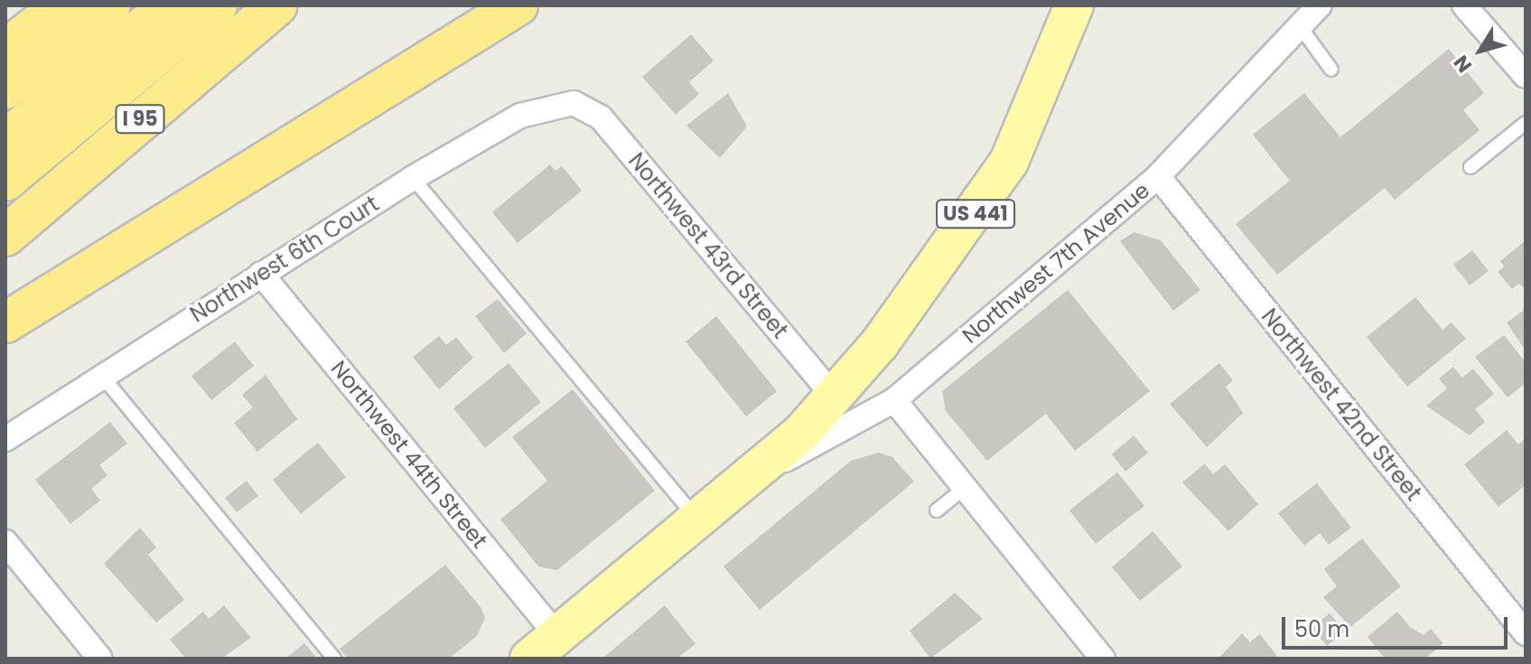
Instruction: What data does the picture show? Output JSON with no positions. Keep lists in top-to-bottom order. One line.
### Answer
{"streets":{"highway":["I 95"],"main road":["US 441","Northwest 7th Avenue"],"street":["Northwest 43rd Street","Northwest 6th Court","Northwest 42nd Street","Northwest 44th Street"]},"crossings":[["Northwest 43rd Street","Northwest 6th Court"],["Northwest 43rd Street","Northwest 7th Avenue"],["Northwest 6th Court","Northwest 44th Street"],["Northwest 7th Avenue","Northwest 42nd Street"],["Northwest 7th Avenue","Northwest 44th Street"]],"scale_bar":"50 m","north":"bottom left"}
